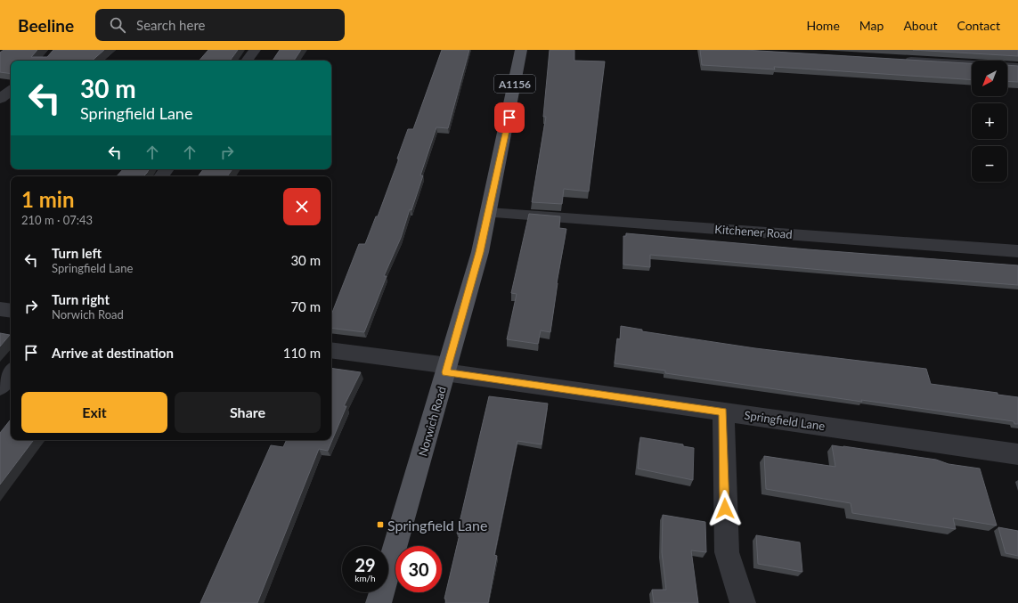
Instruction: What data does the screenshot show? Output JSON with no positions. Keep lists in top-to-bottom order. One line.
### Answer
{"streets":{"main road":["A1156","Norwich Road"],"street":["Kitchener Road","Springfield Lane"]},"crossings":[["Kitchener Road","Norwich Road"],["Springfield Lane","Norwich Road"]],"places":{"transit":["Springfield Lane"]},"north":"bottom left","page":{"header":"Beeline","search":"Search here","nav":["Home","Map","About","Contact"],"map_buttons":["+","−"],"turn":["30 m","Springfield Lane"],"heading":["1 min","210 m · 07:43"],"list":[{"name":"Turn left","note":"Springfield Lane","value":"30 m"},{"name":"Turn right","note":"Norwich Road","value":"70 m"},{"name":"Arrive at destination","value":"110 m"}],"buttons":["Exit","Share"],"speed":"29 km/h","limit":"30"}}
